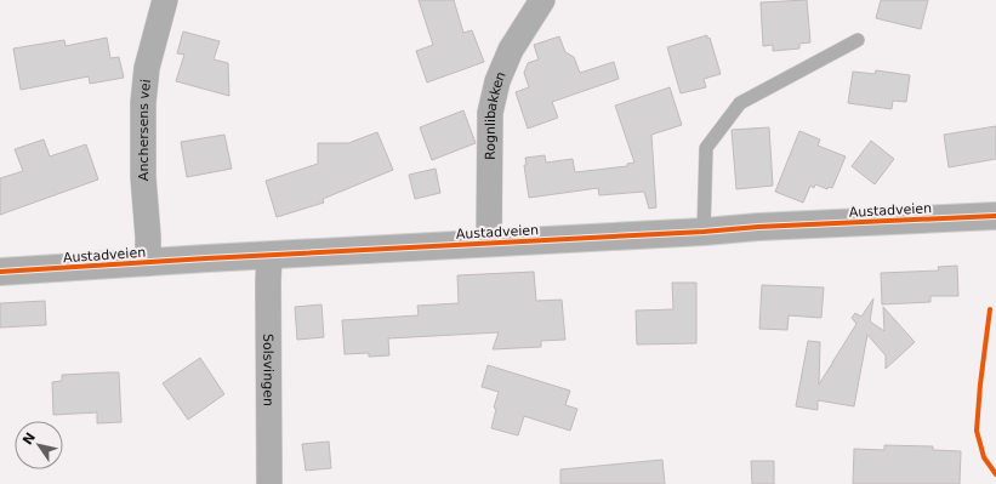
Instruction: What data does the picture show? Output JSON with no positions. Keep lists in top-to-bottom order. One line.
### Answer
{"streets":{"main road":["Austadveien"],"street":["Rognlibakken","Anchersens vei","Solsvingen"]},"crossings":[["Rognlibakken","Austadveien"],["Anchersens vei","Austadveien"],["Austadveien","Solsvingen"]],"north":"top left"}
